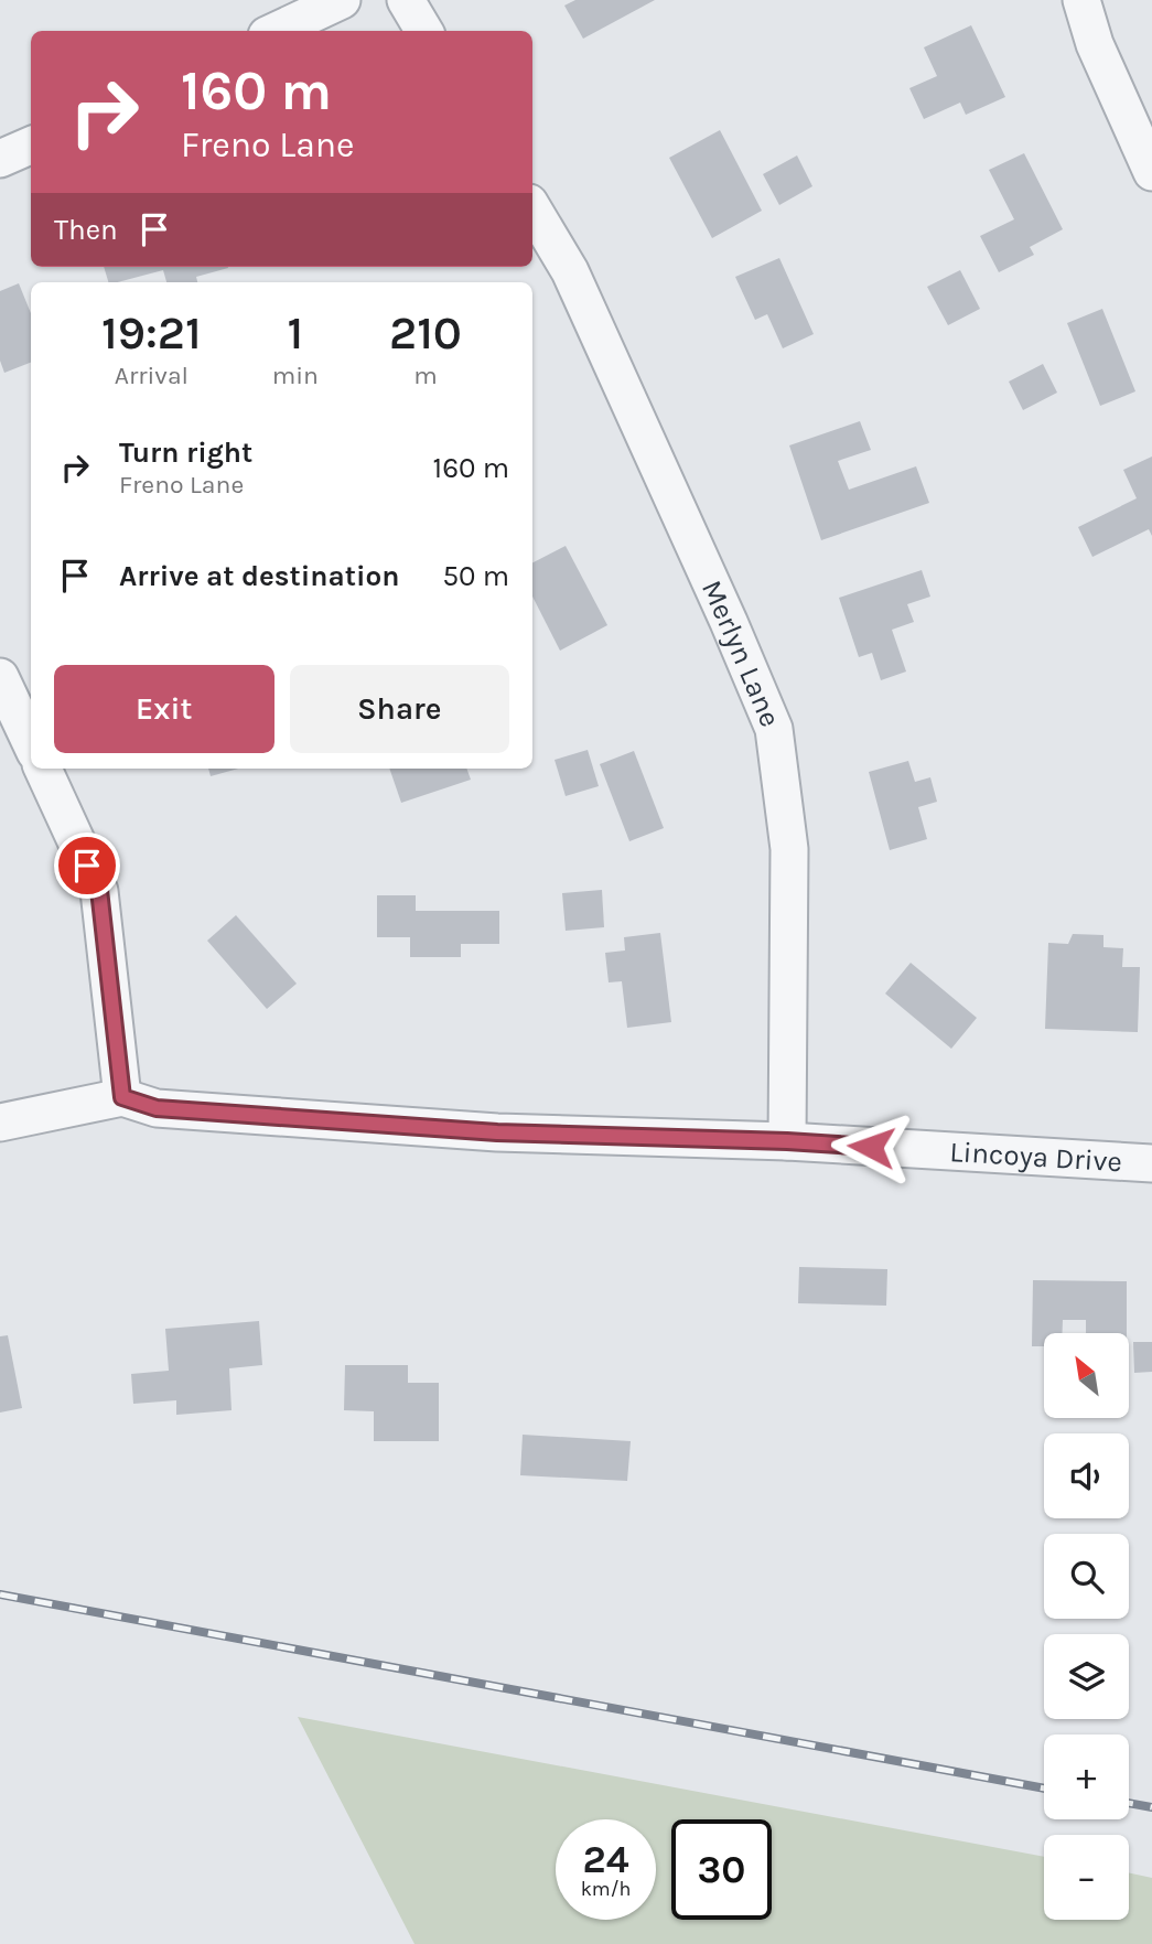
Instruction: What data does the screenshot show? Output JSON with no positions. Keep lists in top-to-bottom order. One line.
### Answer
{"streets":{"street":["Merlyn Lane","Lincoya Drive"]},"crossings":[["Merlyn Lane","Lincoya Drive"]],"north":"top left","page":{"turn":["160 m","Freno Lane"],"then":"Then","eta":["19:21","Arrival","1","min","210","m"],"list":[{"name":"Turn right","note":"Freno Lane","value":"160 m"},{"name":"Arrive at destination","value":"50 m"}],"buttons":["Exit","Share"],"map_buttons":["+","−"],"speed":"24 km/h","limit":"30"}}
